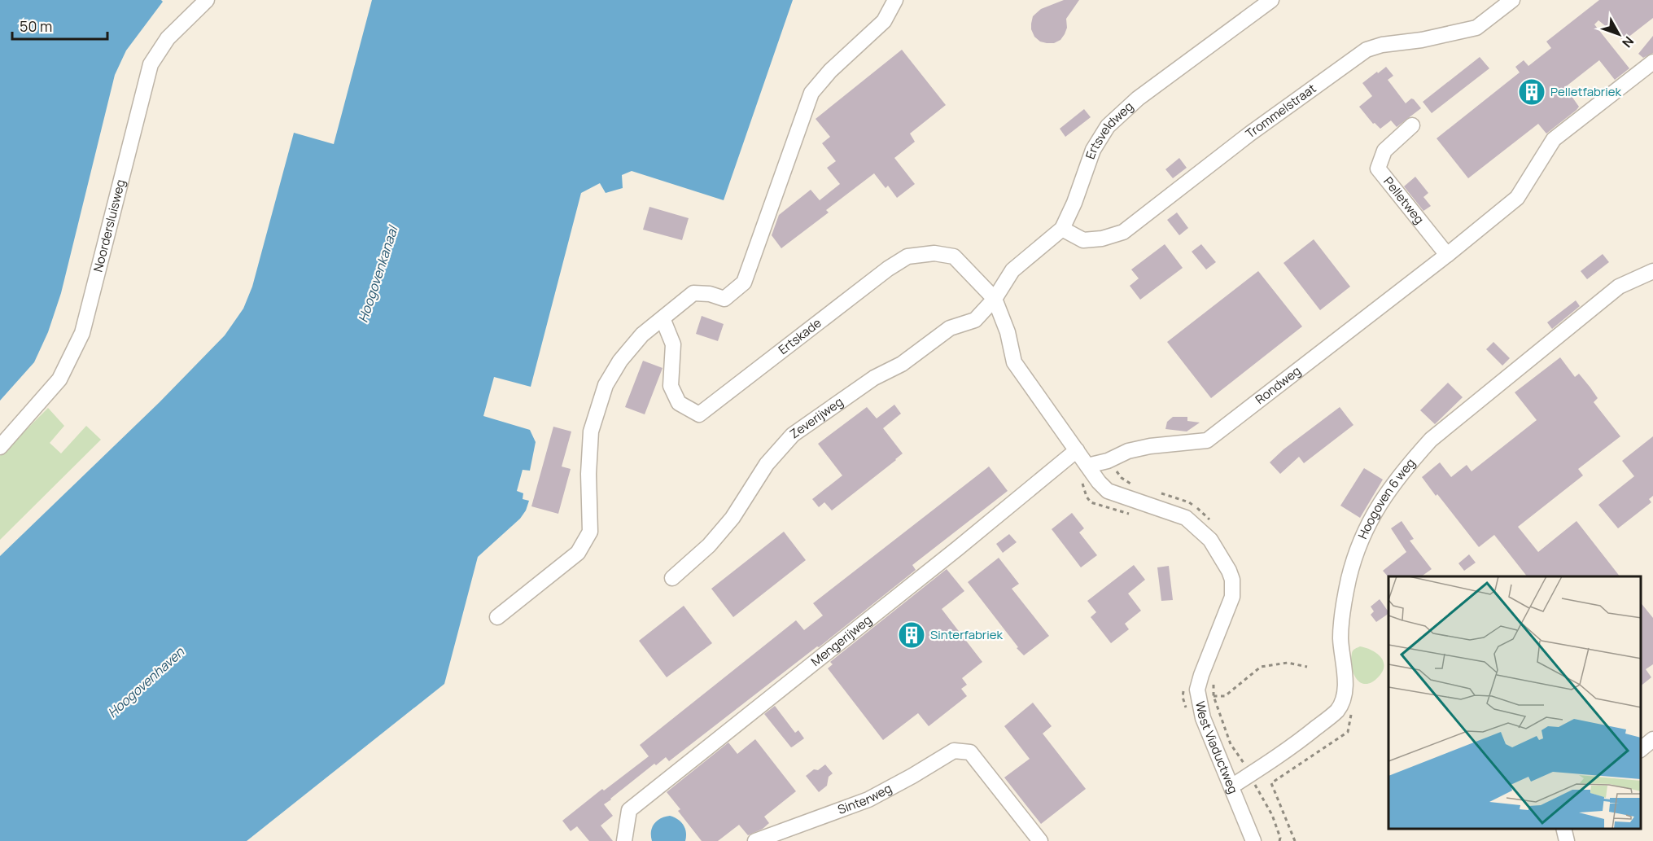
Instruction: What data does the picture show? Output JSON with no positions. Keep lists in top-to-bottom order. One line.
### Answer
{"streets":{"street":["Trommelstraat","Ertsveldweg","Pelletweg","Noordersluisweg","Ertskade","Rondweg","Zeverijweg","Hoogoven 6 weg","Mengerijweg","West Viaductweg","Sinterweg"]},"crossings":[["Trommelstraat","Ertsveldweg"],["Ertsveldweg","Ertskade"],["Ertsveldweg","Zeverijweg"],["Pelletweg","Rondweg"],["Ertskade","Zeverijweg"],["Rondweg","West Viaductweg"],["Hoogoven 6 weg","West Viaductweg"]],"water":["Hoogovenkanaal","Hoogovenhaven"],"places":{"building":["Pelletfabriek","Sinterfabriek"]},"scale_bar":"50 m","north":"bottom right"}
